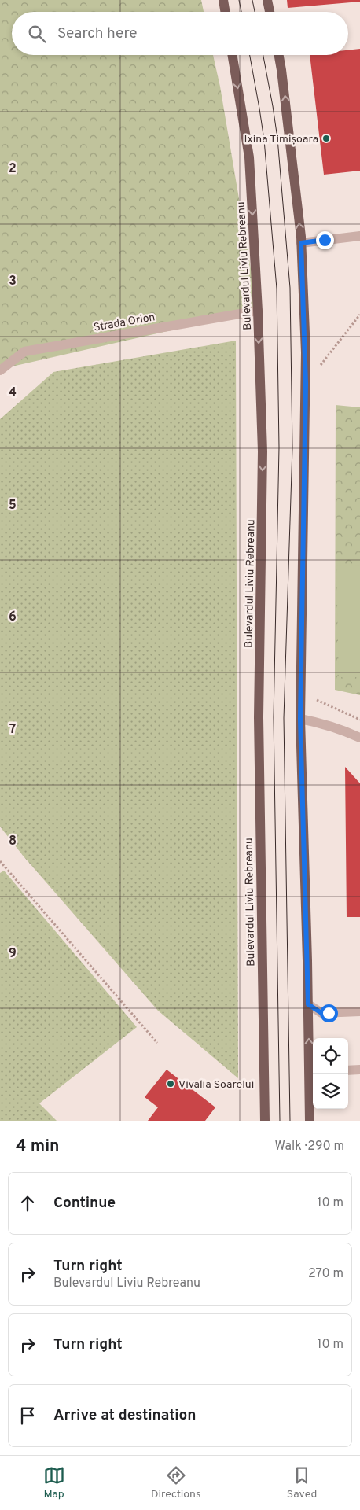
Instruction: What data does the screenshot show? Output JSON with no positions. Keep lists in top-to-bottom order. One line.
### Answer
{"streets":{"main road":["Bulevardul Liviu Rebreanu"],"street":["Strada Orion"]},"crossings":[["Bulevardul Liviu Rebreanu","Strada Orion"]],"places":["Ixina Timișoara","Vivalia Soarelui"],"page":{"search":"Search here","heading":["4 min","Walk · 290 m"],"list":[["Continue","10 m"],["Turn right","Bulevardul Liviu Rebreanu","270 m"],["Turn right","10 m"],"Arrive at destination"],"nav":["Map","Directions","Saved"]},"grid":{"rows":["2","3","4","5","6","7","8","9"]}}
